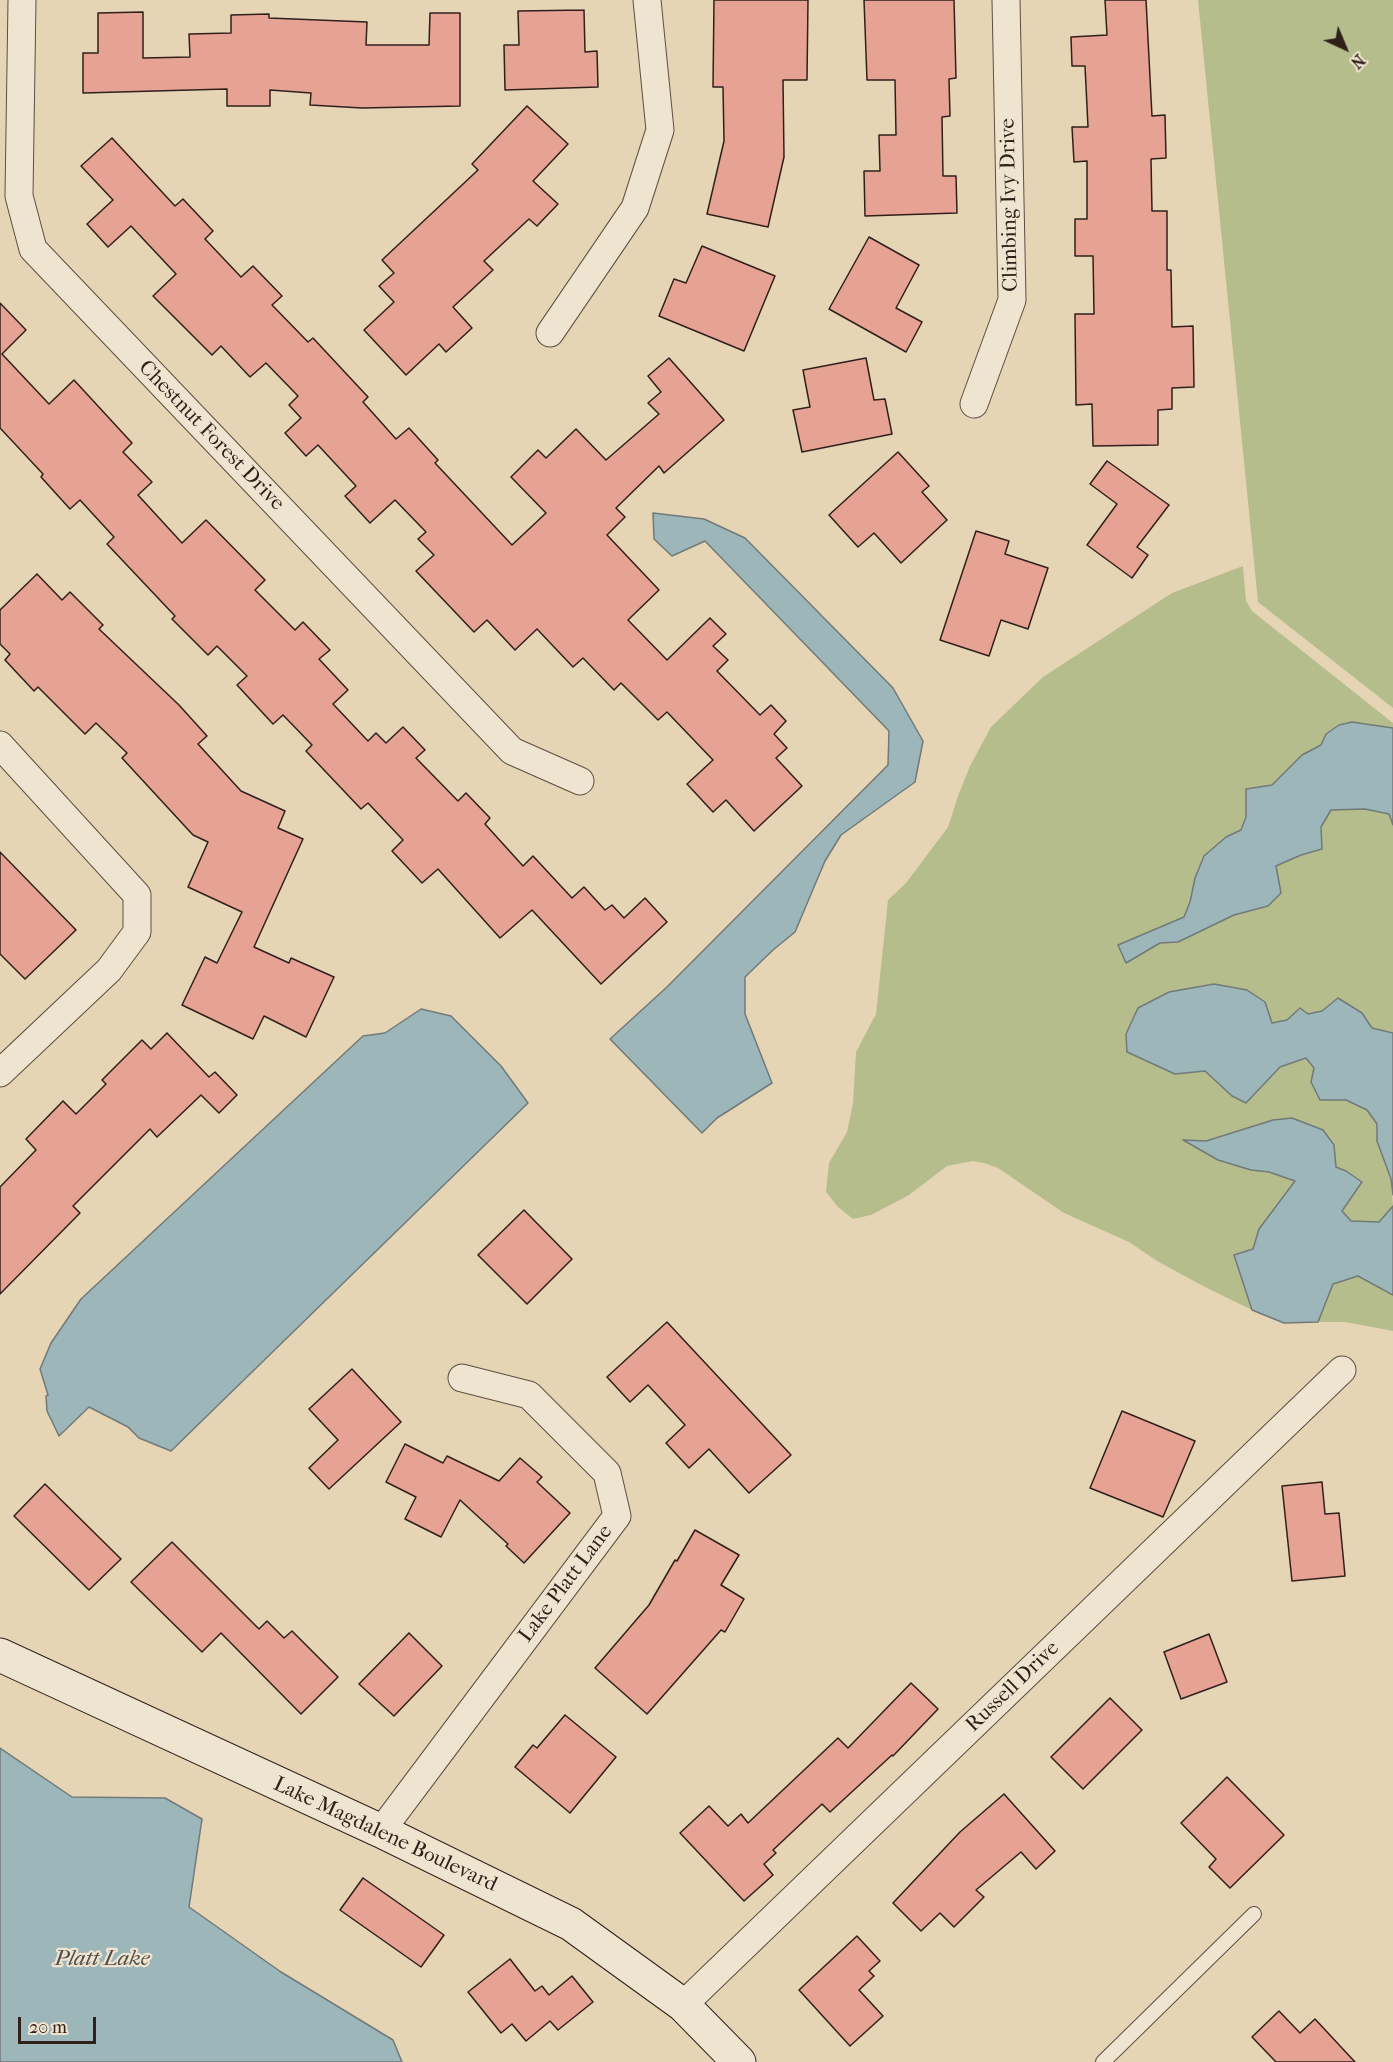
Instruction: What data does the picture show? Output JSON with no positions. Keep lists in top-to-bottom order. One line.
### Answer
{"streets":{"street":["Climbing Ivy Drive","Chestnut Forest Drive","Lake Platt Lane","Russell Drive","Lake Magdalene Boulevard"]},"crossings":[["Lake Platt Lane","Lake Magdalene Boulevard"],["Russell Drive","Lake Magdalene Boulevard"]],"water":["Platt Lake"],"scale_bar":"20 m","north":"bottom right"}
